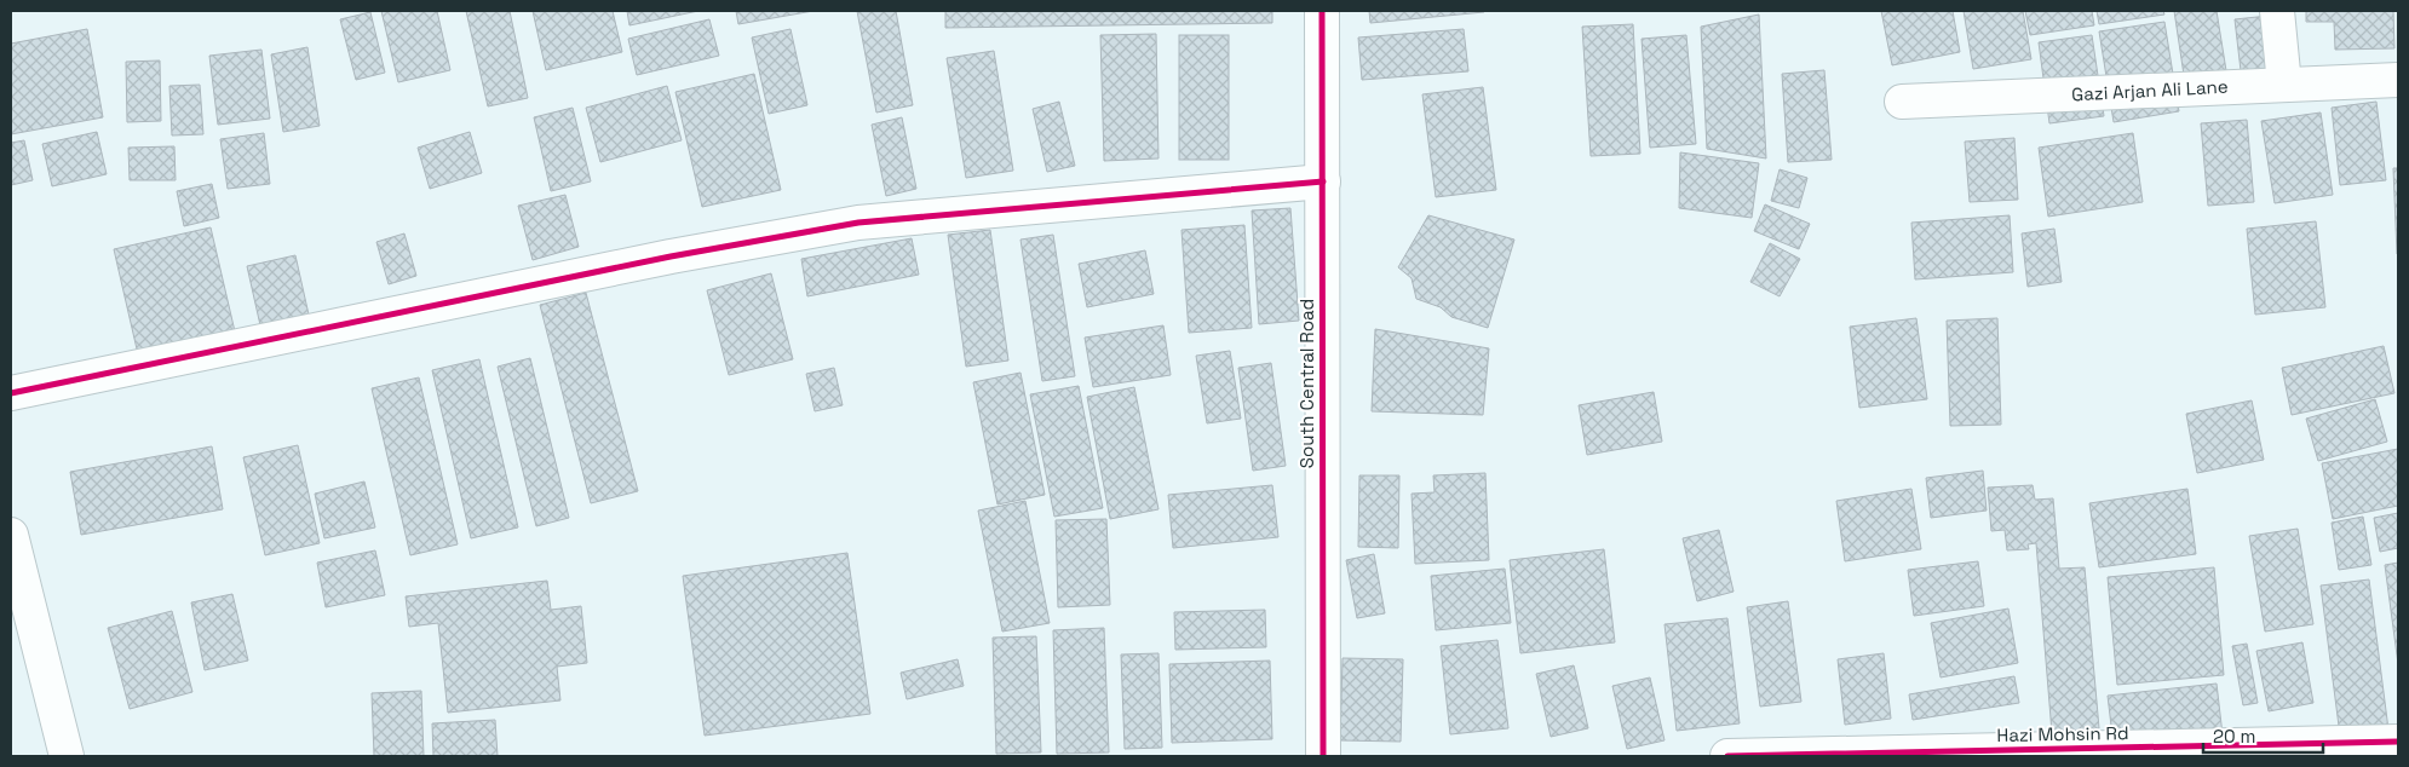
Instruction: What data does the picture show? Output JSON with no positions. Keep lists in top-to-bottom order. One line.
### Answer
{"streets":{"street":["Gazi Arjan Ali Lane","South Central Road","Hazi Mohsin Rd"]},"scale_bar":"20 m"}
